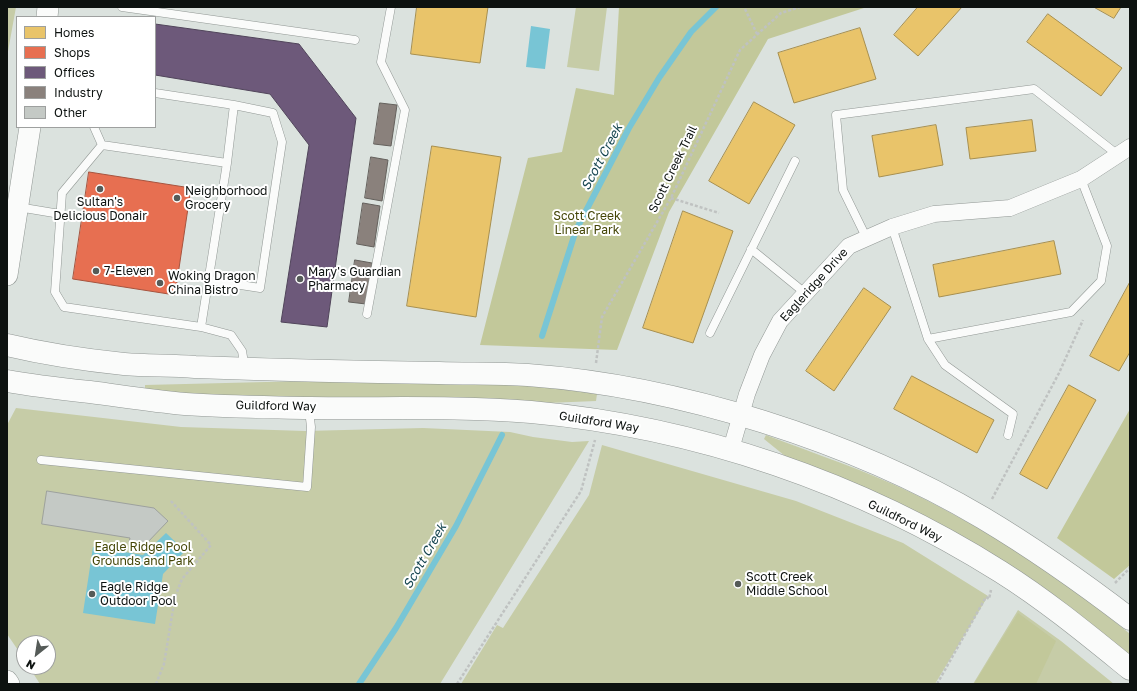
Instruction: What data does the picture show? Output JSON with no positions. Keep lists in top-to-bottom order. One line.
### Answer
{"streets":{"main road":["Guildford Way"],"street":["Eagleridge Drive"],"path":["Scott Creek Trail"]},"crossings":[["Eagleridge Drive","Guildford Way"]],"water":["Scott Creek"],"parks":["Scott Creek Linear Park","Eagle Ridge Pool Grounds and Park"],"places":["Sultan's Delicious Donair","Neighborhood Grocery","7-Eleven","Mary's Guardian Pharmacy","Woking Dragon China Bistro","Scott Creek Middle School","Eagle Ridge Outdoor Pool"],"legend":["Homes","Shops","Offices","Industry","Other"],"north":"bottom left"}
